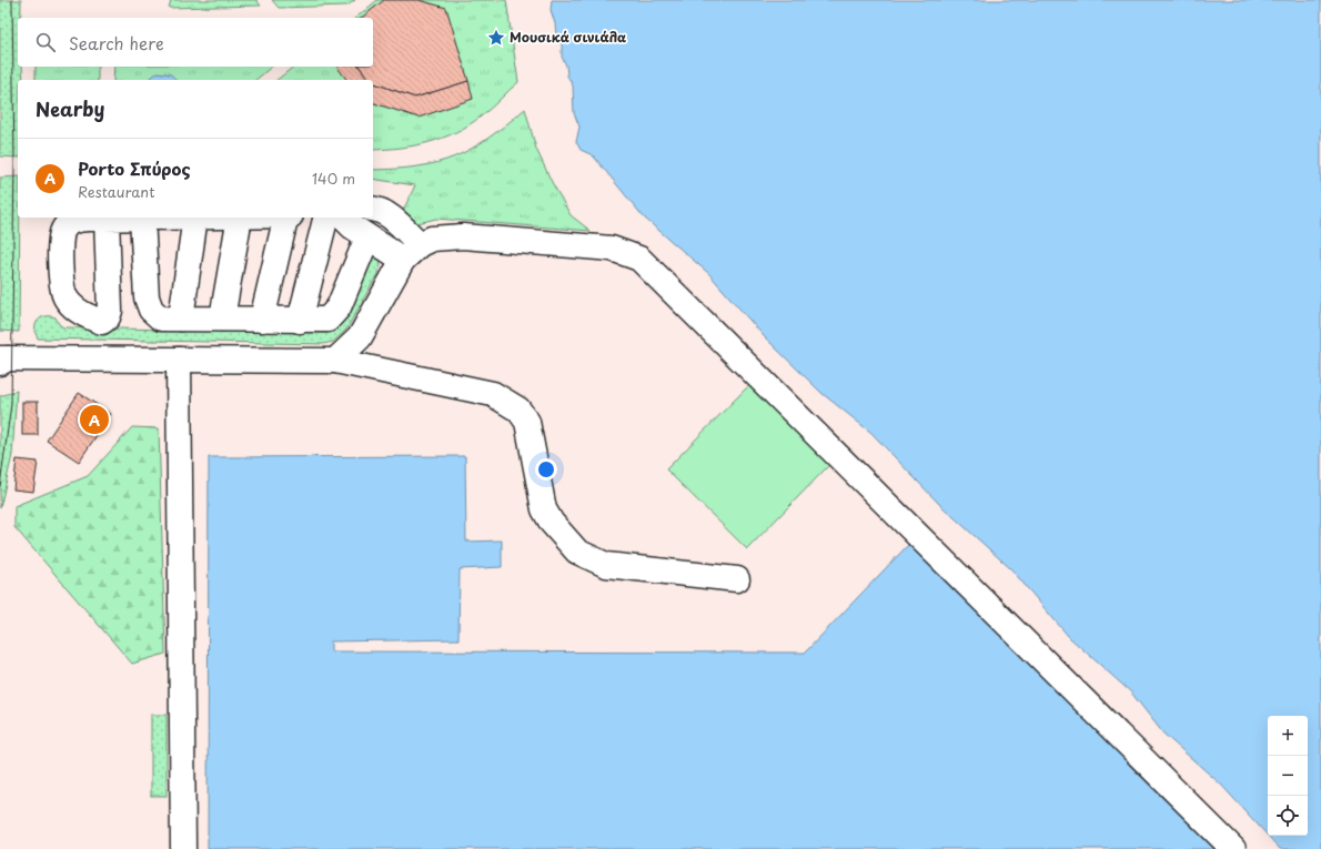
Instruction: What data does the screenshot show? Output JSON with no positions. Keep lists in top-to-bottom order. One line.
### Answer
{"places":{"place":["Μουσικά σινιάλα"]},"page":{"search":"Search here","heading":"Nearby","list":[{"mark":"A","name":"Porto Σπύρος","note":"Restaurant","value":"140 m"}],"pins":"A","map_buttons":["+","−"]}}
